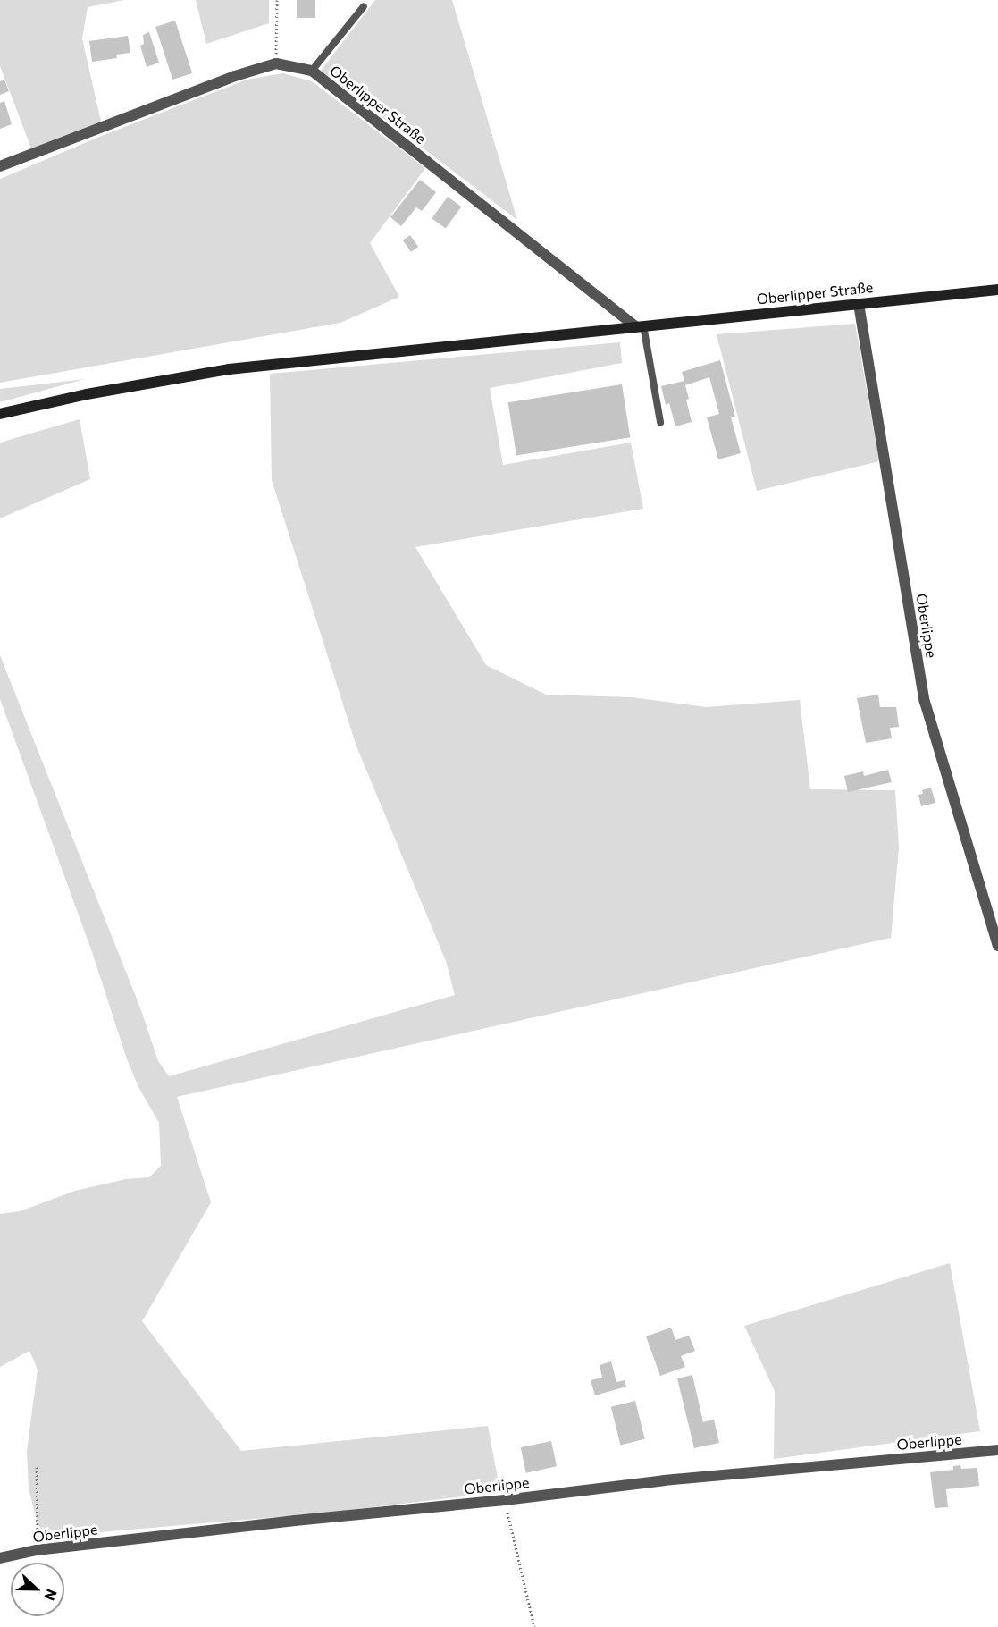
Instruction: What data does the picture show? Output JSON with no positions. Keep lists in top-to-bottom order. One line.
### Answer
{"streets":{"street":["Oberlipper Straße","Oberlippe"]},"crossings":[["Oberlipper Straße","Oberlippe"]],"north":"right"}
